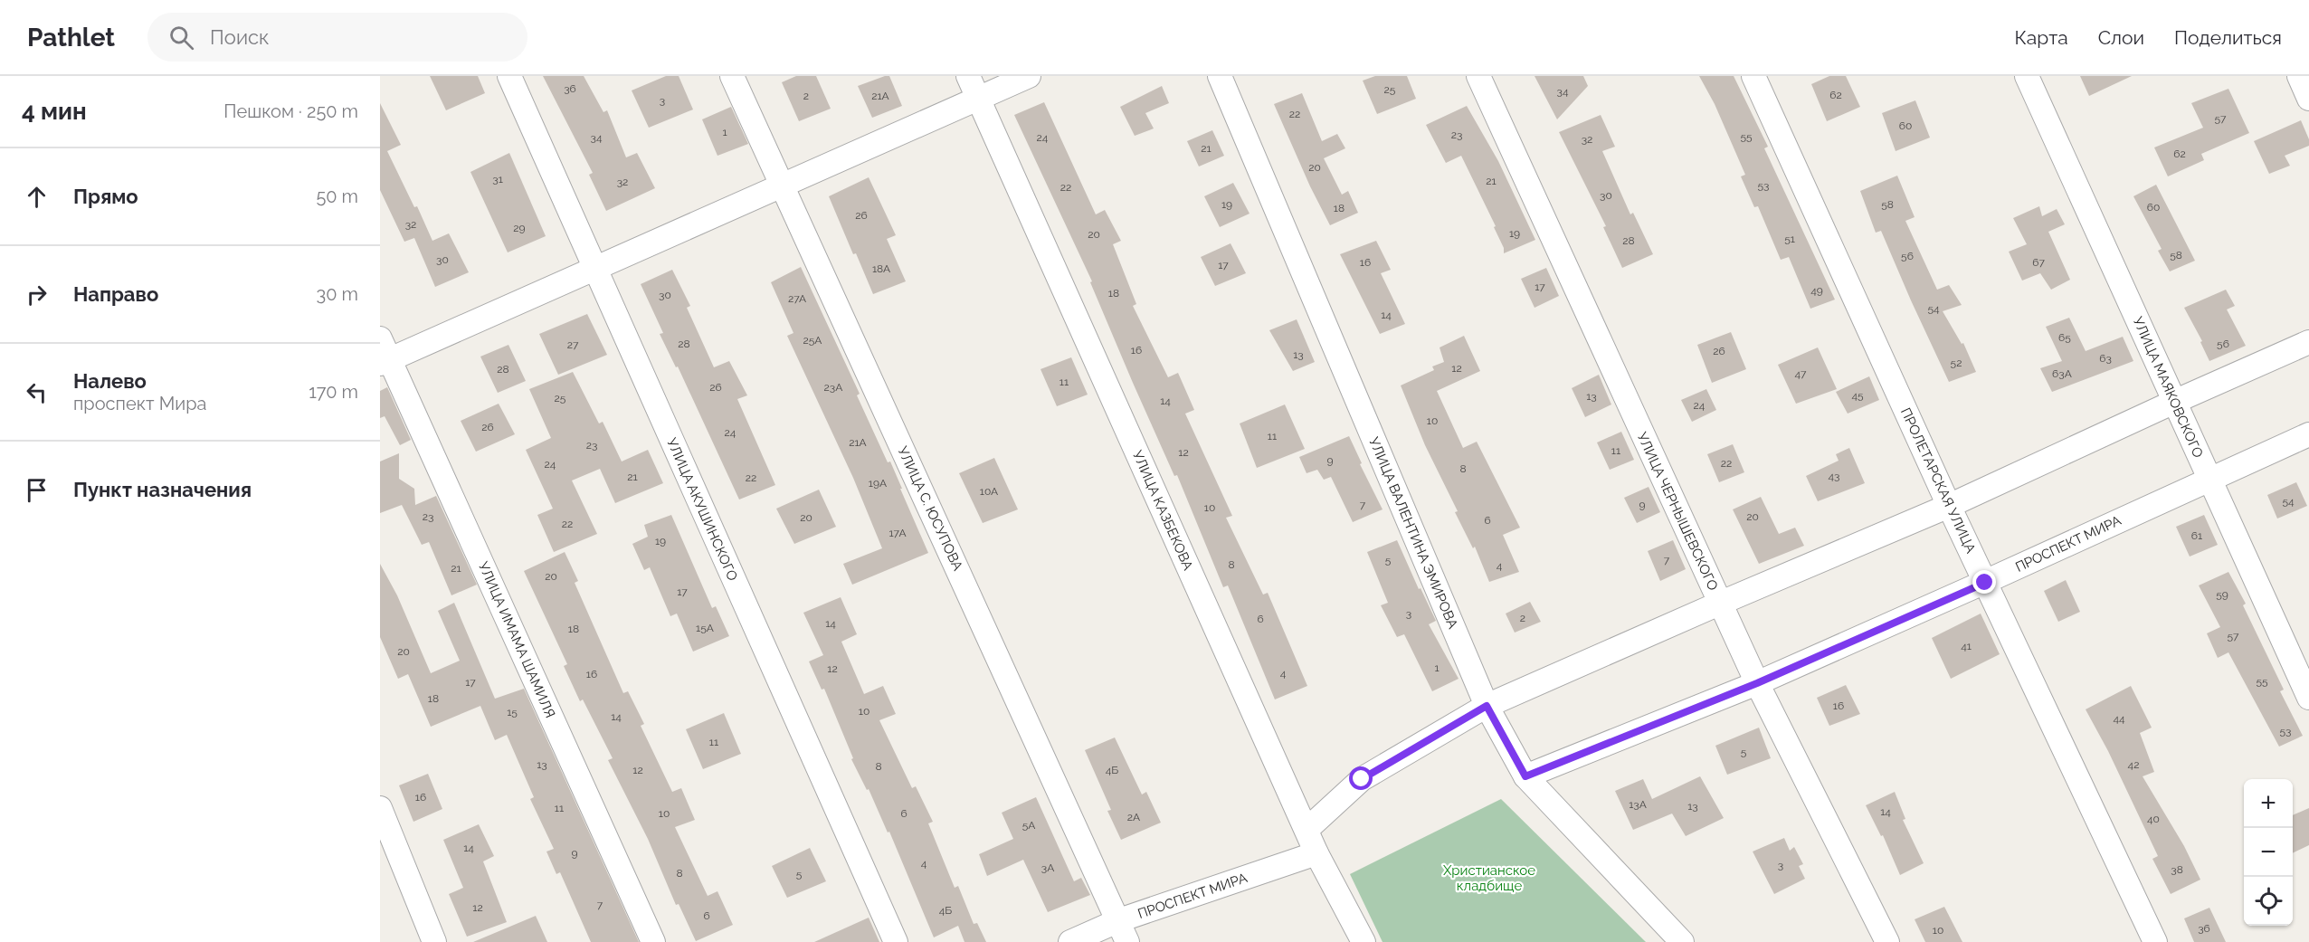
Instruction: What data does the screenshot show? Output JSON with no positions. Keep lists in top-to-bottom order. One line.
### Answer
{"streets":{"street":["УЛИЦА МАЯКОВСКОГО","ПРОЛЕТАРСКАЯ УЛИЦА","УЛИЦА С. ЮСУПОВА","УЛИЦА АКУШИНСКОГО","УЛИЦА КАЗБЕКОВА","УЛИЦА ЧЕРНЫШЕВСКОГО","УЛИЦА ВАЛЕНТИНА ЭМИРОВА","ПРОСПЕКТ МИРА","УЛИЦА ИМАМА ШАМИЛЯ"]},"crossings":[["УЛИЦА МАЯКОВСКОГО","ПРОСПЕКТ МИРА"],["ПРОЛЕТАРСКАЯ УЛИЦА","ПРОСПЕКТ МИРА"],["УЛИЦА С. ЮСУПОВА","ПРОСПЕКТ МИРА"],["УЛИЦА КАЗБЕКОВА","ПРОСПЕКТ МИРА"],["УЛИЦА ЧЕРНЫШЕВСКОГО","ПРОСПЕКТ МИРА"],["УЛИЦА ВАЛЕНТИНА ЭМИРОВА","ПРОСПЕКТ МИРА"]],"parks":["Христианское кладбище"],"house_numbers":["36","25","34","62","2","21А","3","22","57","60","1","23","55","34","24","32","21","62","20","31","21","32","53","22","30","19","58","60","18","26","32","29","19","20","51","28","58","56","30","16","67","17","18А","17","49","18","30","27А","54","14","65","25А","28","56","27","16","26","13","63","52","12","28","47","63А","11","26","23А","45","13","25","14","24","10","26","24","11","21А","23","11","12","9","22","24","8","43","21","22","19А","10А","54","7","9","10","23","20","20","6","22","17А","61","19","5","7","8","4","21","20","17","59","3","2","6","14","15А","18","57","41","20","1","12","4","16","55","17","18","16","10","15","14","44","53","11","5","13","42","8","12","4Б","16","13А","13","11","14","10","6","2А","40","5А","14","9","4","3","3А","38","8","5","7","12","4Б","6","36","10"],"page":{"header":"Pathlet","search":"Поиск","nav":["Карта","Слои","Поделиться"],"heading":["4 мин","Пешком · 250 m"],"list":[["Прямо","50 m"],["Направо","30 m"],["Налево","проспект Мира","170 m"],"Пункт назначения"],"map_buttons":["+","−"]}}
